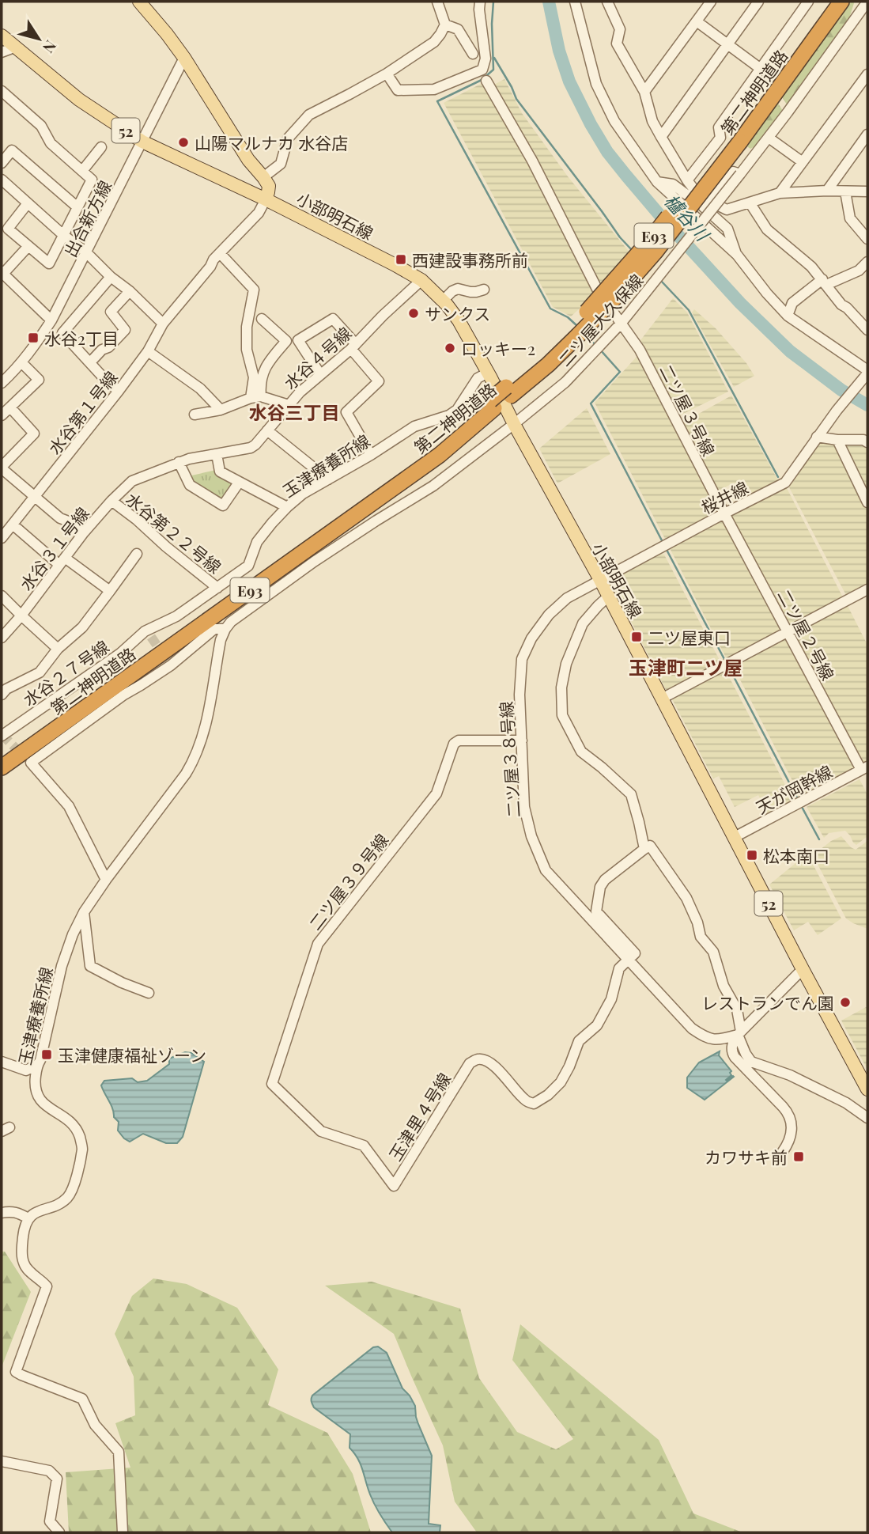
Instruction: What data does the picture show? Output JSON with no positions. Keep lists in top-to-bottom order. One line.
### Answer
{"streets":{"highway":["第二神明道路","E93"],"main road":["52","小部明石線"],"street":["出合新方線","二ツ屋大久保線","水谷４号線","二ツ屋３号線","水谷第１号線","玉津療養所線","桜井線","水谷第２２号線","水谷３１号線","二ツ屋２号線","水谷２７号線","二ツ屋３８号線","天が岡幹線","二ツ屋３９号線","玉津里４号線"]},"crossings":[["小部明石線","出合新方線"],["小部明石線","二ツ屋大久保線"],["小部明石線","水谷４号線"],["小部明石線","水谷第１号線"],["小部明石線","玉津療養所線"],["小部明石線","桜井線"],["小部明石線","二ツ屋３８号線"],["小部明石線","天が岡幹線"],["二ツ屋大久保線","二ツ屋３号線"],["水谷４号線","水谷第２２号線"],["水谷４号線","水谷３１号線"],["二ツ屋３号線","桜井線"],["二ツ屋３号線","二ツ屋２号線"],["玉津療養所線","水谷第２２号線"],["玉津療養所線","水谷２７号線"],["桜井線","二ツ屋２号線"],["桜井線","二ツ屋３８号線"],["水谷第２２号線","水谷３１号線"],["二ツ屋２号線","天が岡幹線"],["二ツ屋３８号線","二ツ屋３９号線"],["二ツ屋３８号線","玉津里４号線"],["二ツ屋３９号線","玉津里４号線"]],"districts":["水谷三丁目","玉津町二ツ屋"],"water":["櫨谷川"],"places":{"other":["山陽マルナカ 水谷店","サンクス","ロッキー2","レストランでん園"],"transit":["西建設事務所前","水谷2丁目","二ツ屋東口","松本南口","玉津健康福祉ゾーン","カワサキ前"]},"north":"bottom right"}
